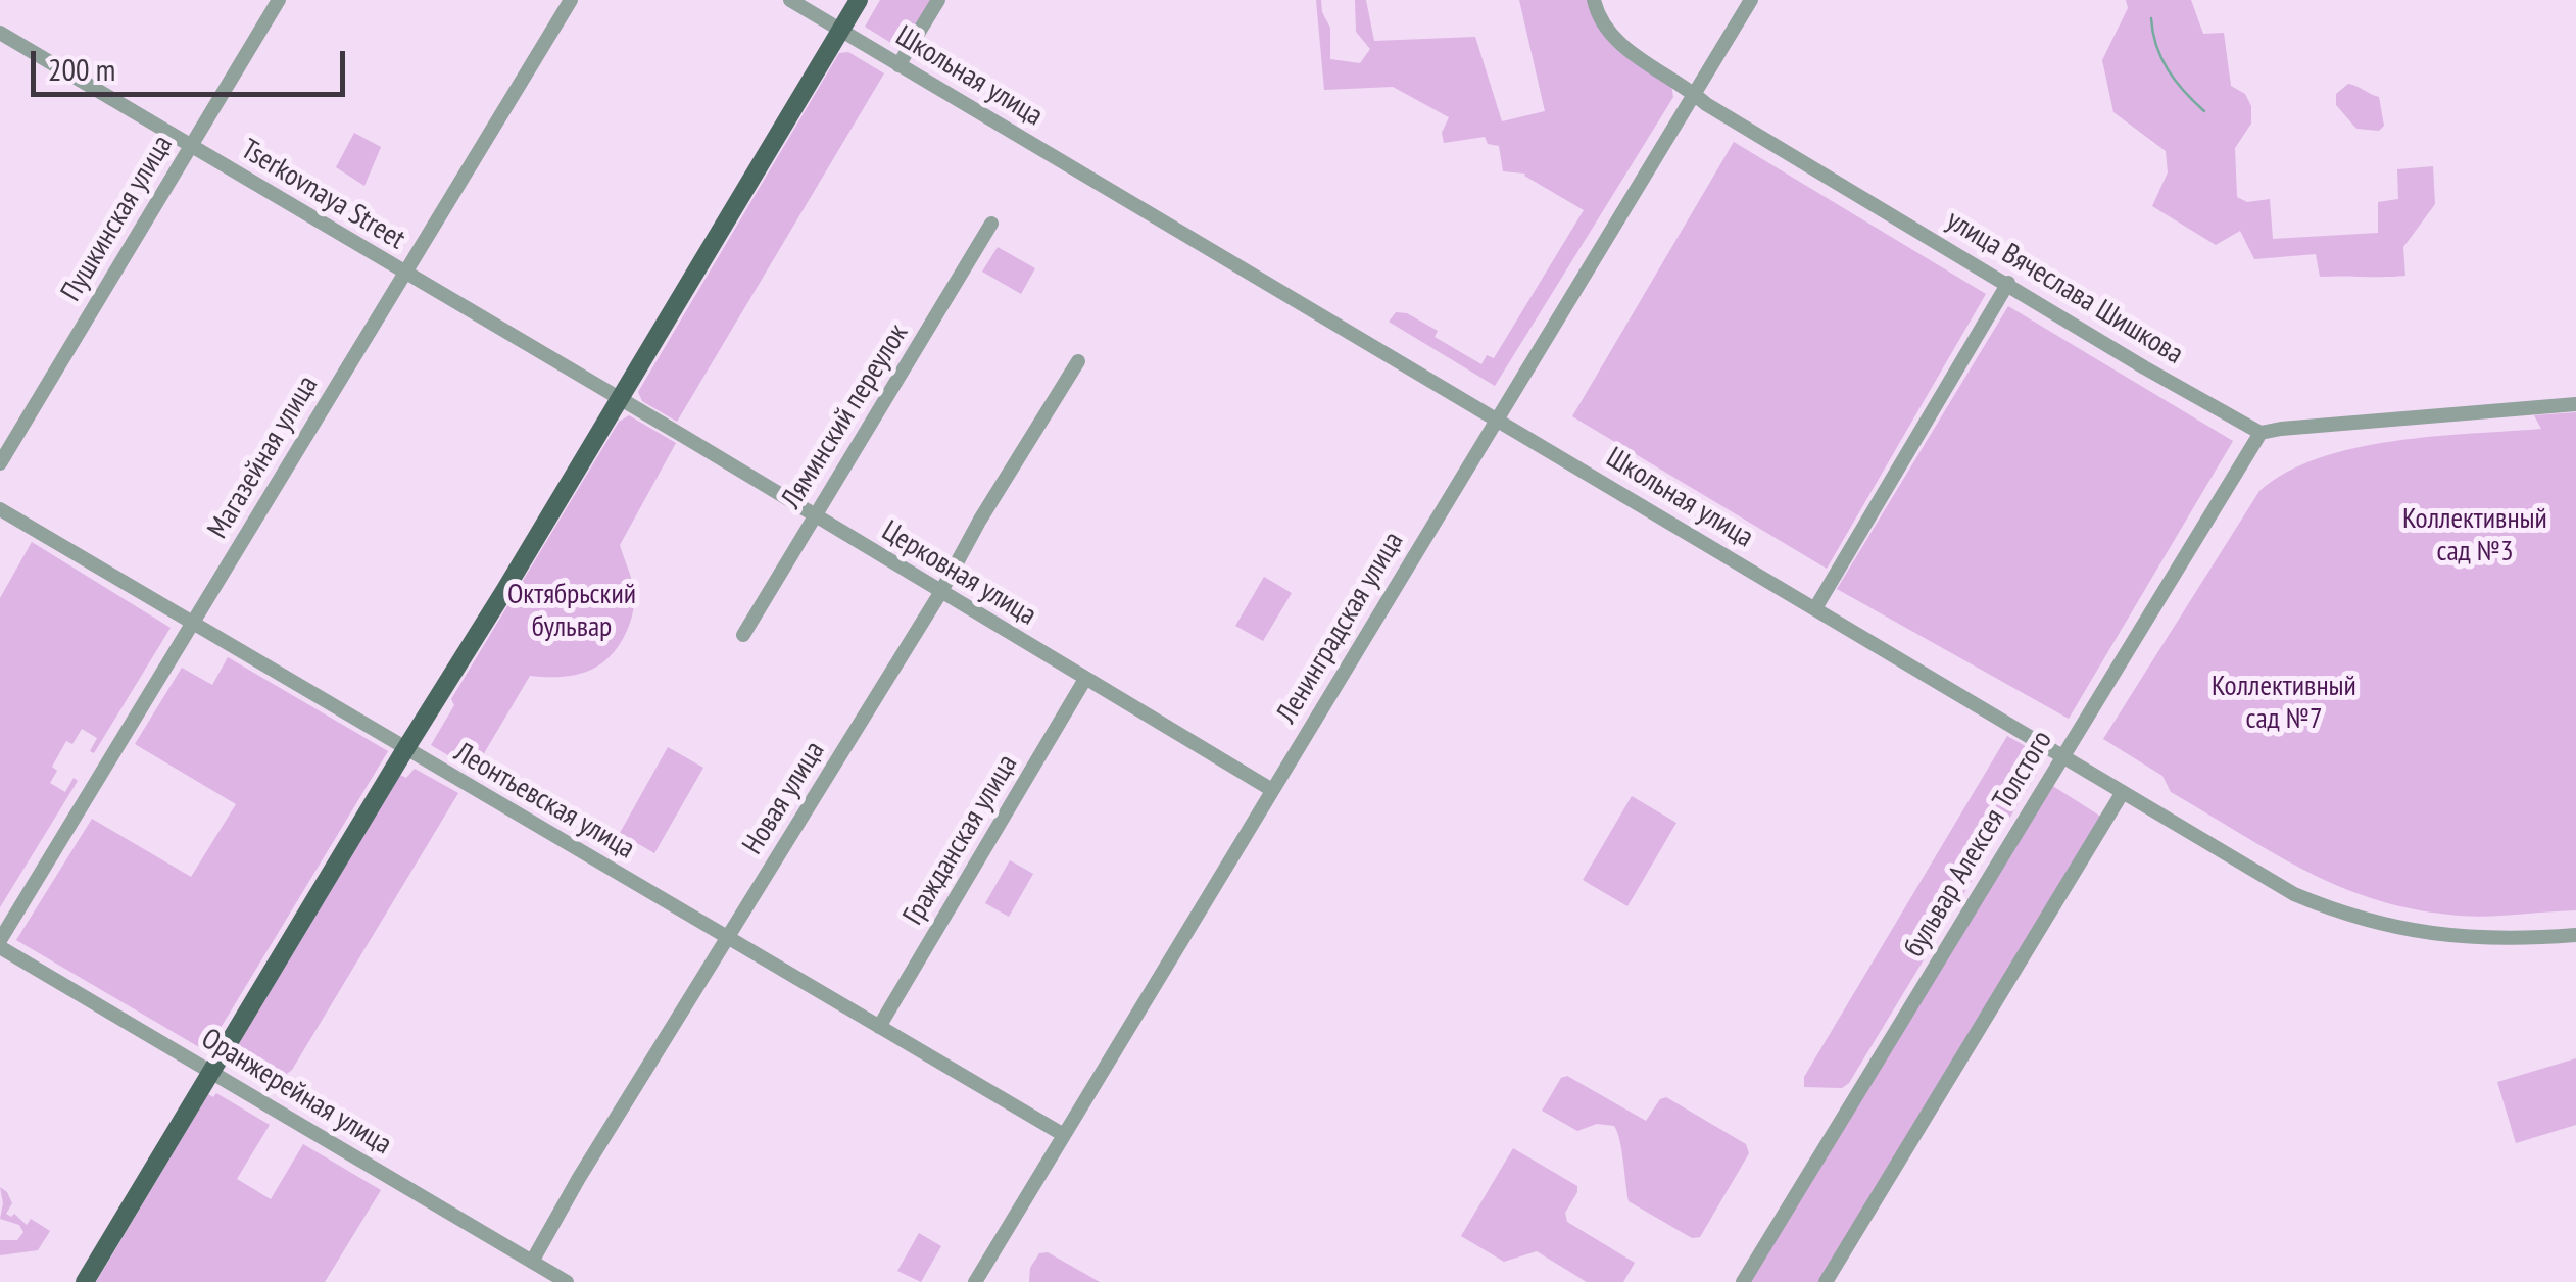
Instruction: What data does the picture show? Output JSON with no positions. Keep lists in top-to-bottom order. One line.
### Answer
{"streets":{"street":["Школьная улица","Tserkovnaya Street","Пушкинская улица","улица Вячеслава Шишкова","Ляминский переулок","Магазейная улица","Церковная улица","Ленинградская улица","Новая улица","Леонтьевская улица","Гражданская улица","бульвар Алексея Толстого","Оранжерейная улица"]},"crossings":[["Школьная улица","Ленинградская улица"],["Школьная улица","бульвар Алексея Толстого"],["Tserkovnaya Street","Пушкинская улица"],["Tserkovnaya Street","Магазейная улица"],["Tserkovnaya Street","Церковная улица"],["улица Вячеслава Шишкова","Ленинградская улица"],["улица Вячеслава Шишкова","бульвар Алексея Толстого"],["Ляминский переулок","Церковная улица"],["Магазейная улица","Леонтьевская улица"],["Магазейная улица","Оранжерейная улица"],["Церковная улица","Ленинградская улица"],["Церковная улица","Новая улица"],["Церковная улица","Гражданская улица"],["Ленинградская улица","Леонтьевская улица"],["Новая улица","Леонтьевская улица"],["Новая улица","Оранжерейная улица"],["Леонтьевская улица","Гражданская улица"]],"parks":["Коллективный сад №3","Октябрьский бульвар","Коллективный сад №7"],"scale_bar":"200 m"}
